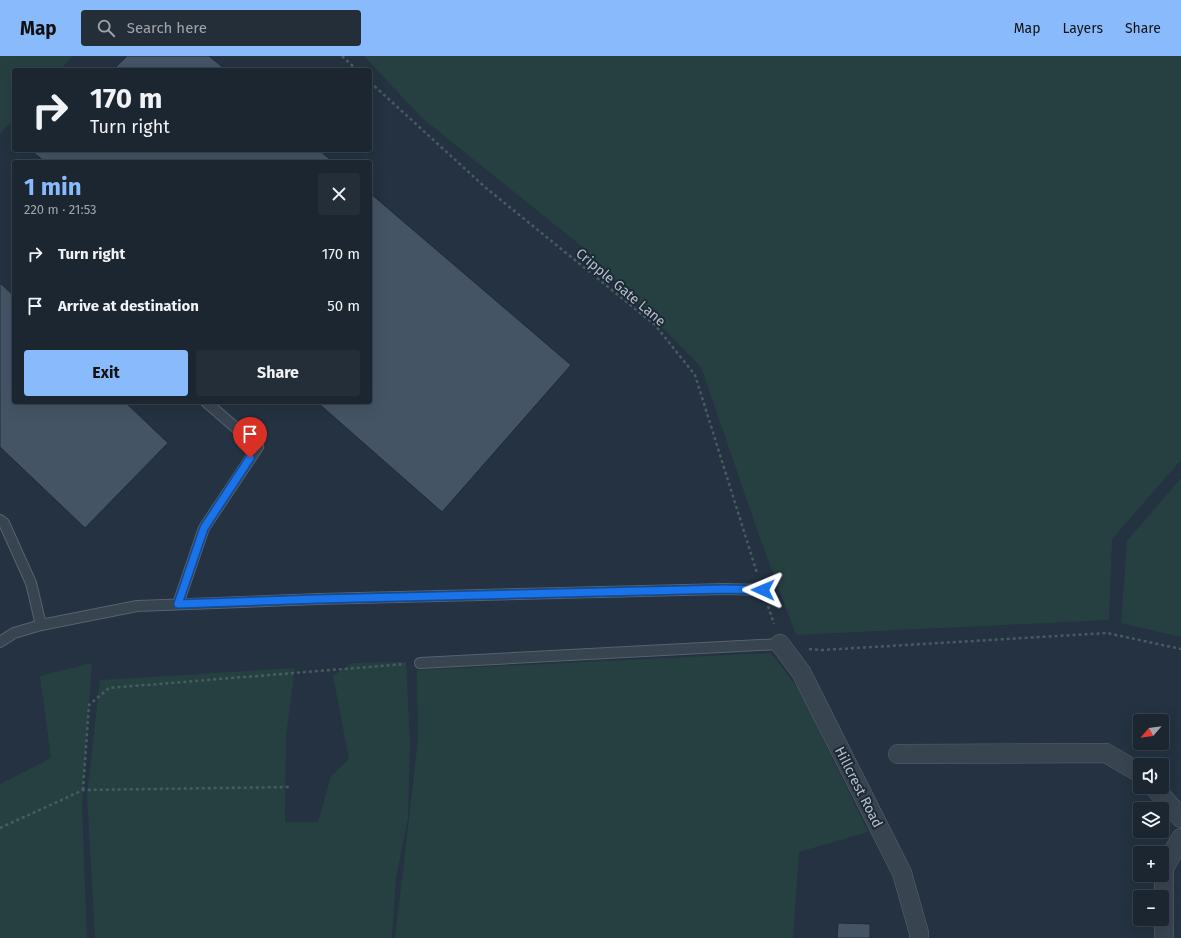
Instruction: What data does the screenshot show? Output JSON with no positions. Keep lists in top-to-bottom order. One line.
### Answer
{"streets":{"street":["Hillcrest Road"],"path":["Cripple Gate Lane"]},"crossings":[["Cripple Gate Lane","Hillcrest Road"]],"north":"bottom left","page":{"header":"Map","search":"Search here","nav":["Map","Layers","Share"],"turn":["170 m","Turn right"],"heading":["1 min","220 m · 21:53"],"list":[{"name":"Turn right","value":"170 m"},{"name":"Arrive at destination","value":"50 m"}],"buttons":["Exit","Share"],"map_buttons":["+","−"]}}
